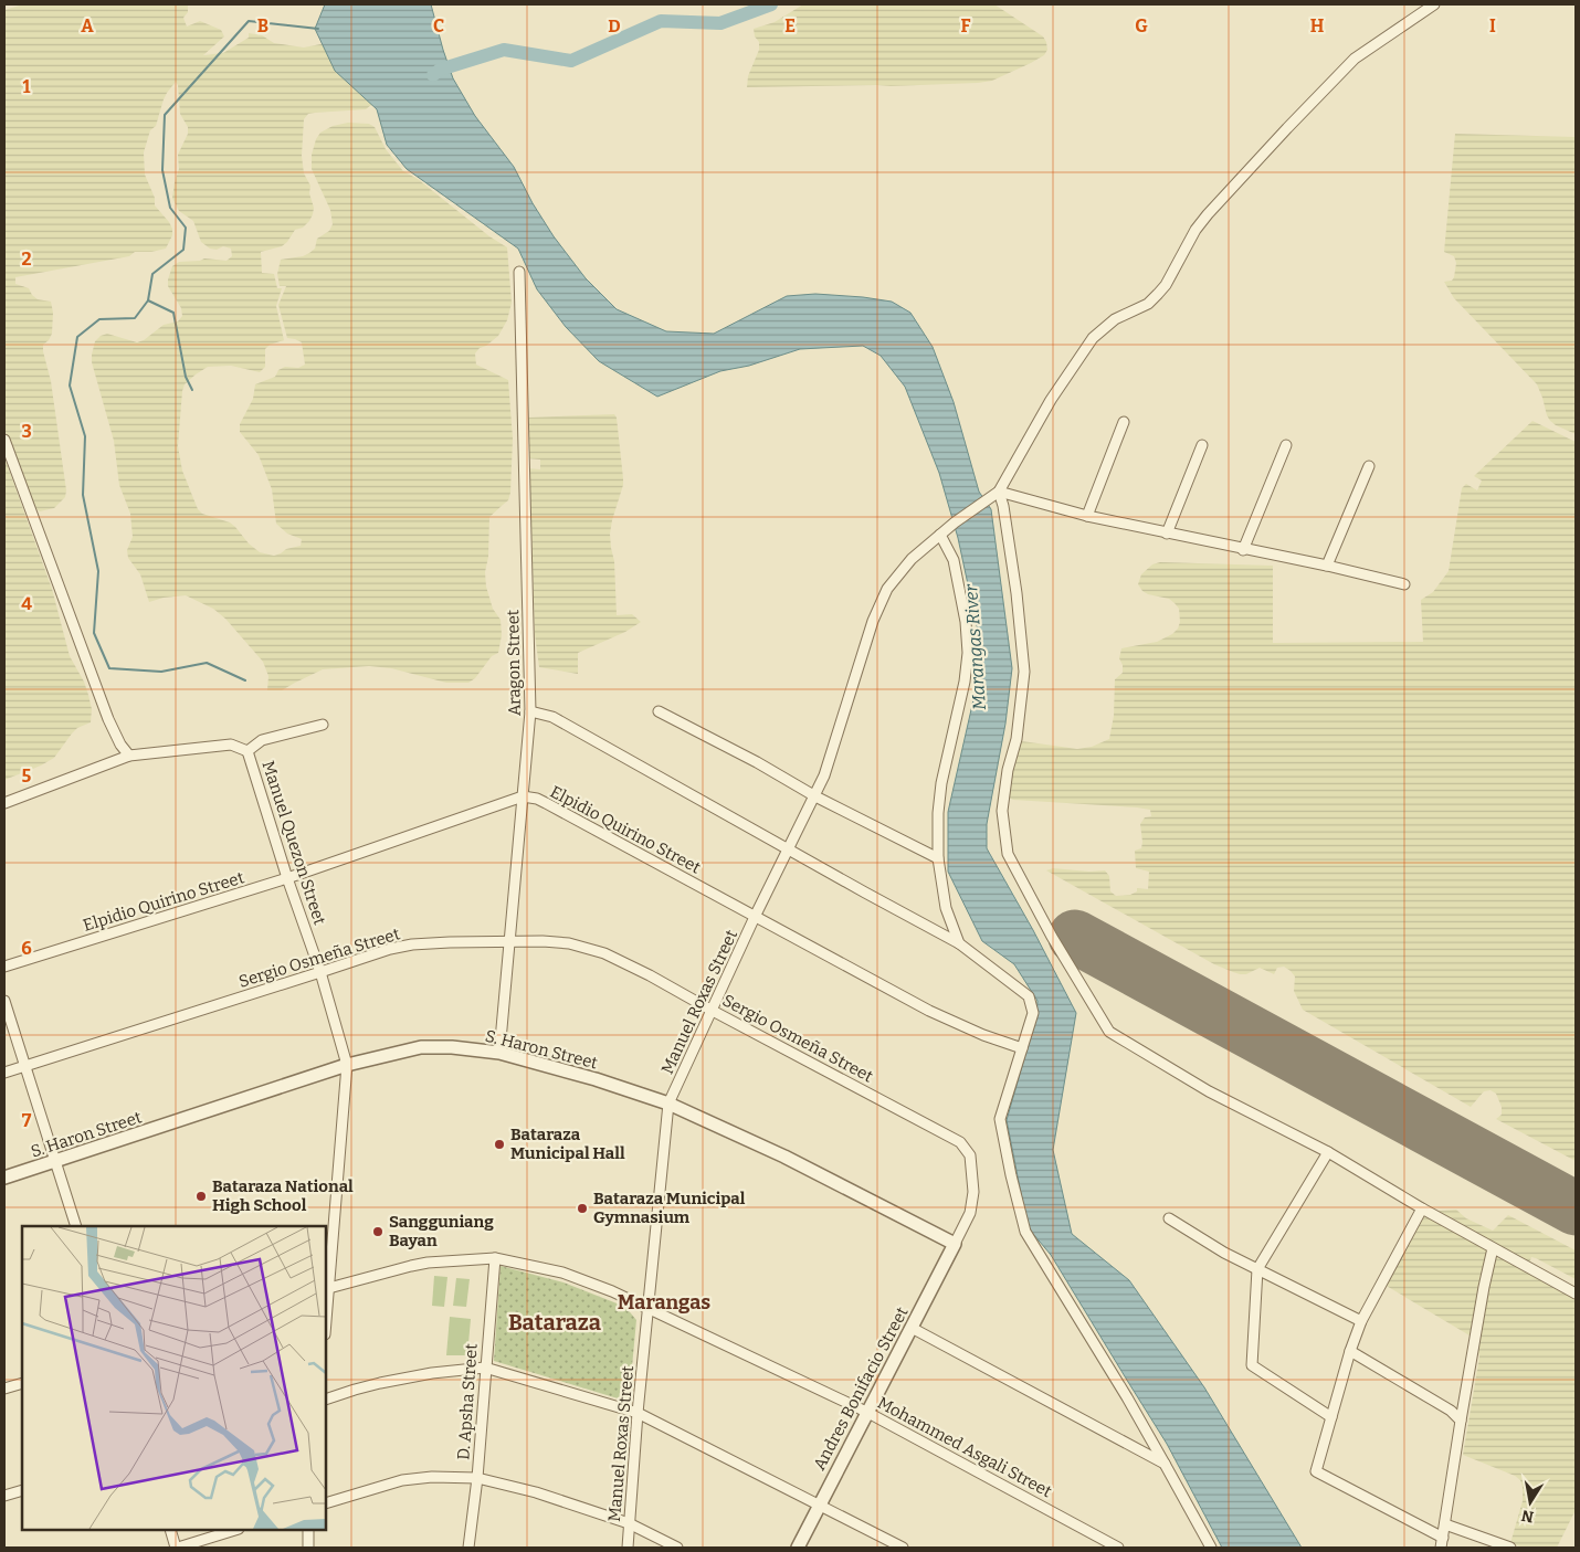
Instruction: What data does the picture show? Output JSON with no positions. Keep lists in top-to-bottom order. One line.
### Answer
{"streets":{"street":["Aragon Street","Elpidio Quirino Street","Manuel Quezon Street","Sergio Osmeña Street","Manuel Roxas Street","S. Haron Street","Andres Bonifacio Street","D. Apsha Street","Mohammed Asgali Street"]},"crossings":[["Aragon Street","Elpidio Quirino Street"],["Aragon Street","Sergio Osmeña Street"],["Aragon Street","S. Haron Street"],["Elpidio Quirino Street","Manuel Quezon Street"],["Elpidio Quirino Street","Manuel Roxas Street"],["Manuel Quezon Street","Sergio Osmeña Street"],["Manuel Quezon Street","S. Haron Street"],["Manuel Quezon Street","Mohammed Asgali Street"],["Sergio Osmeña Street","Manuel Roxas Street"],["Sergio Osmeña Street","S. Haron Street"],["Sergio Osmeña Street","Andres Bonifacio Street"],["Manuel Roxas Street","S. Haron Street"],["Manuel Roxas Street","Mohammed Asgali Street"],["S. Haron Street","Andres Bonifacio Street"],["Andres Bonifacio Street","Mohammed Asgali Street"],["D. Apsha Street","Mohammed Asgali Street"]],"districts":["Marangas","Bataraza"],"water":["Marangas River"],"places":["Bataraza Municipal Hall","Bataraza National High School","Bataraza Municipal Gymnasium","Sangguniang Bayan"],"north":"bottom","grid":{"columns":["A","B","C","D","E","F","G","H","I"],"rows":["1","2","3","4","5","6","7"]}}
